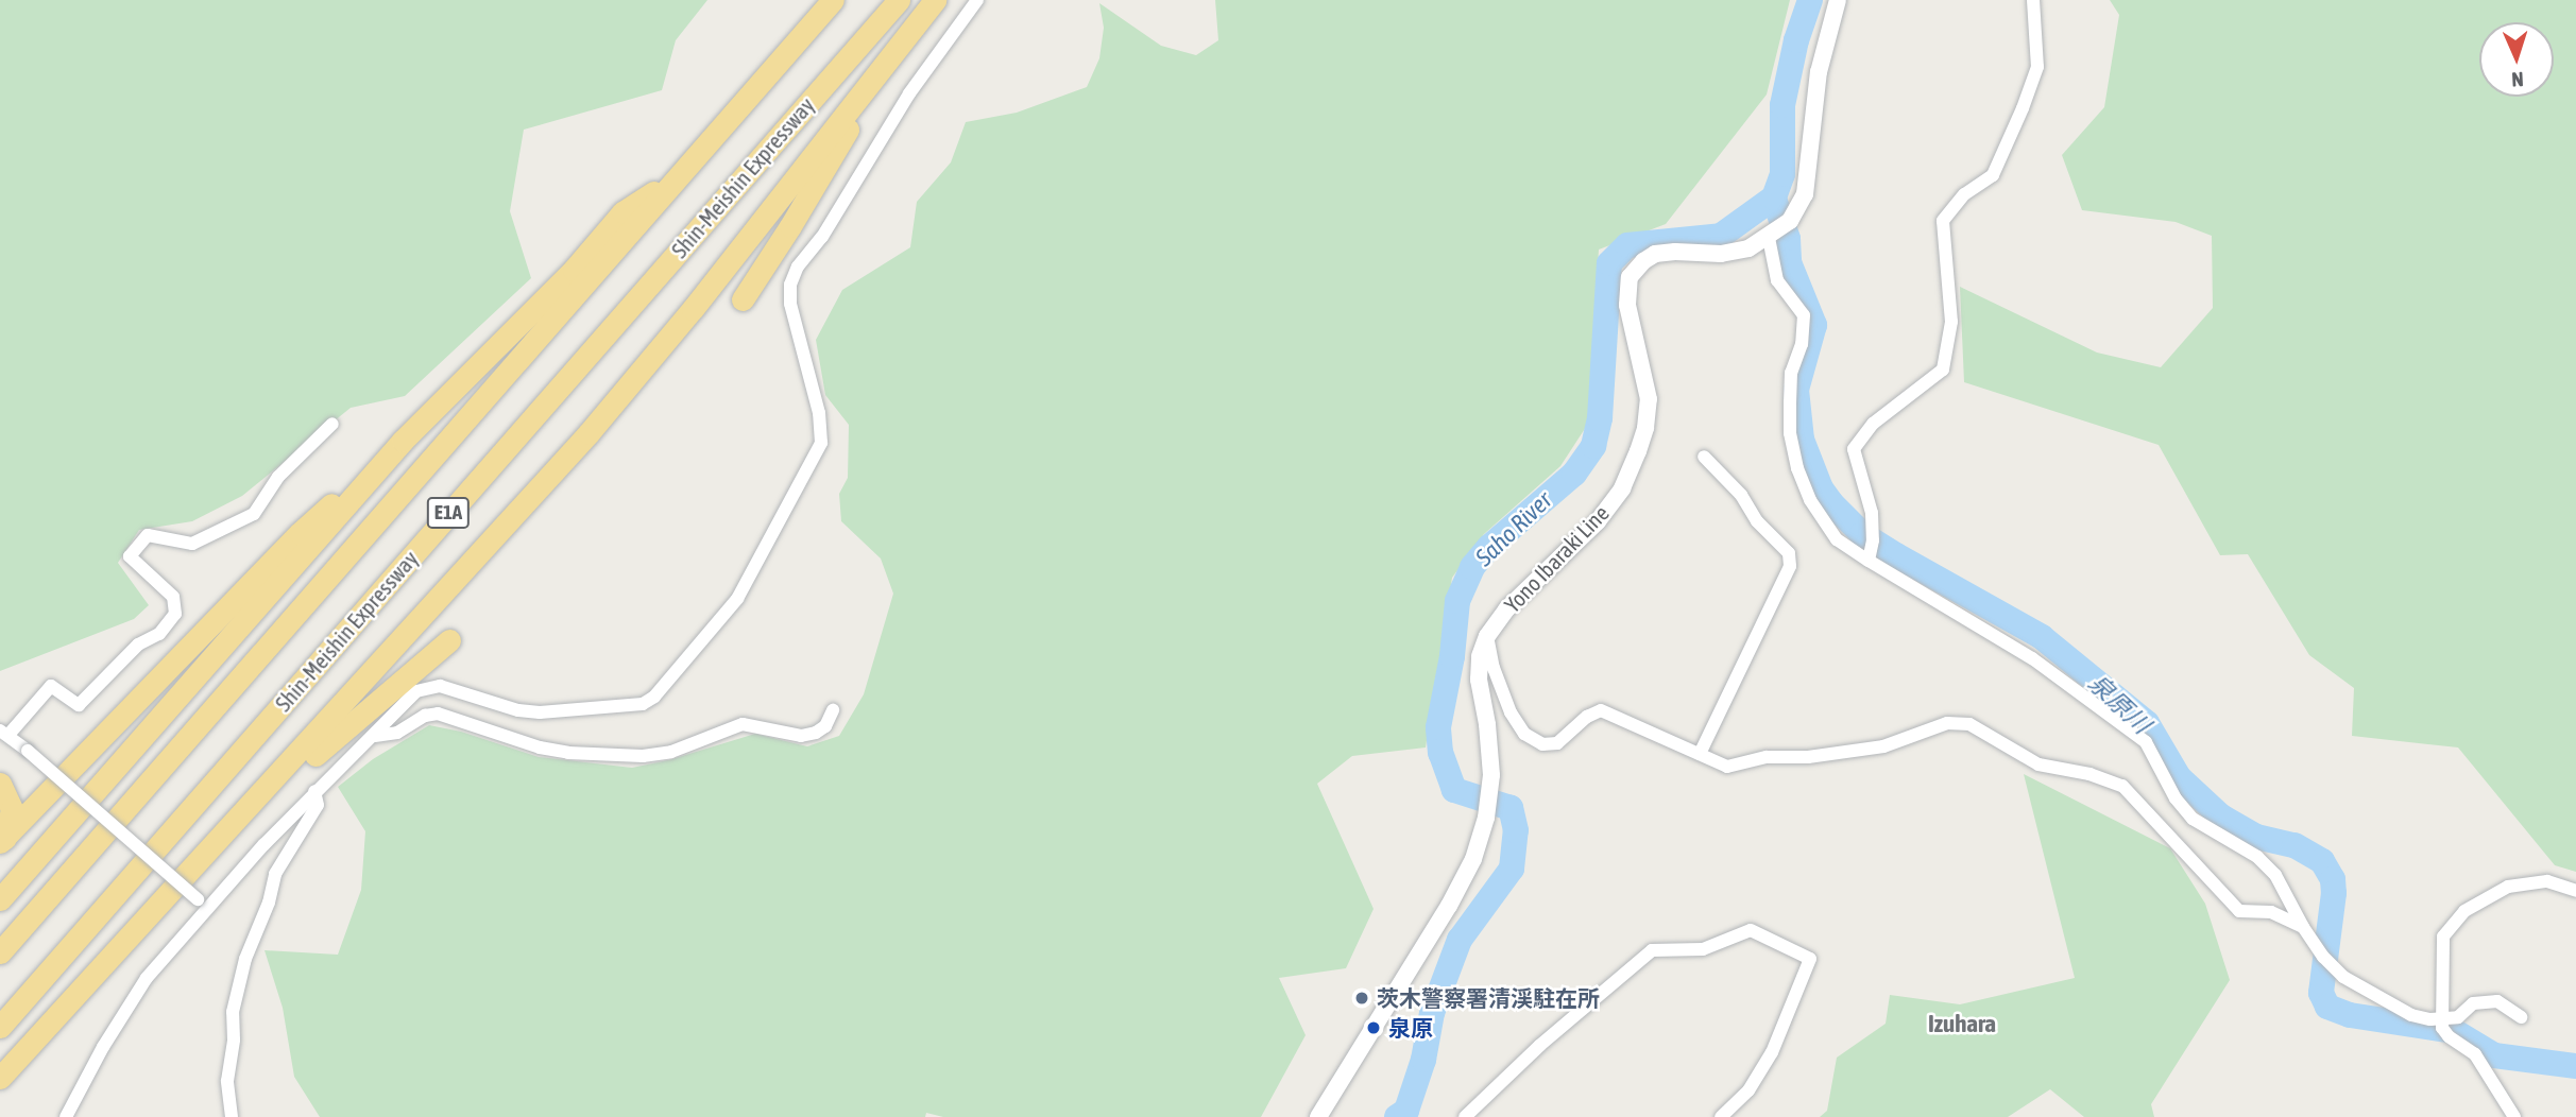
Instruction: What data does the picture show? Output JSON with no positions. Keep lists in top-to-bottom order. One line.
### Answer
{"streets":{"highway":["Shin-Meishin Expressway","E1A"],"main road":["Yono Ibaraki Line"]},"districts":["Izuhara"],"water":["Saho River","泉原川"],"places":["茨木警察署清渓駐在所","泉原"],"north":"bottom"}
